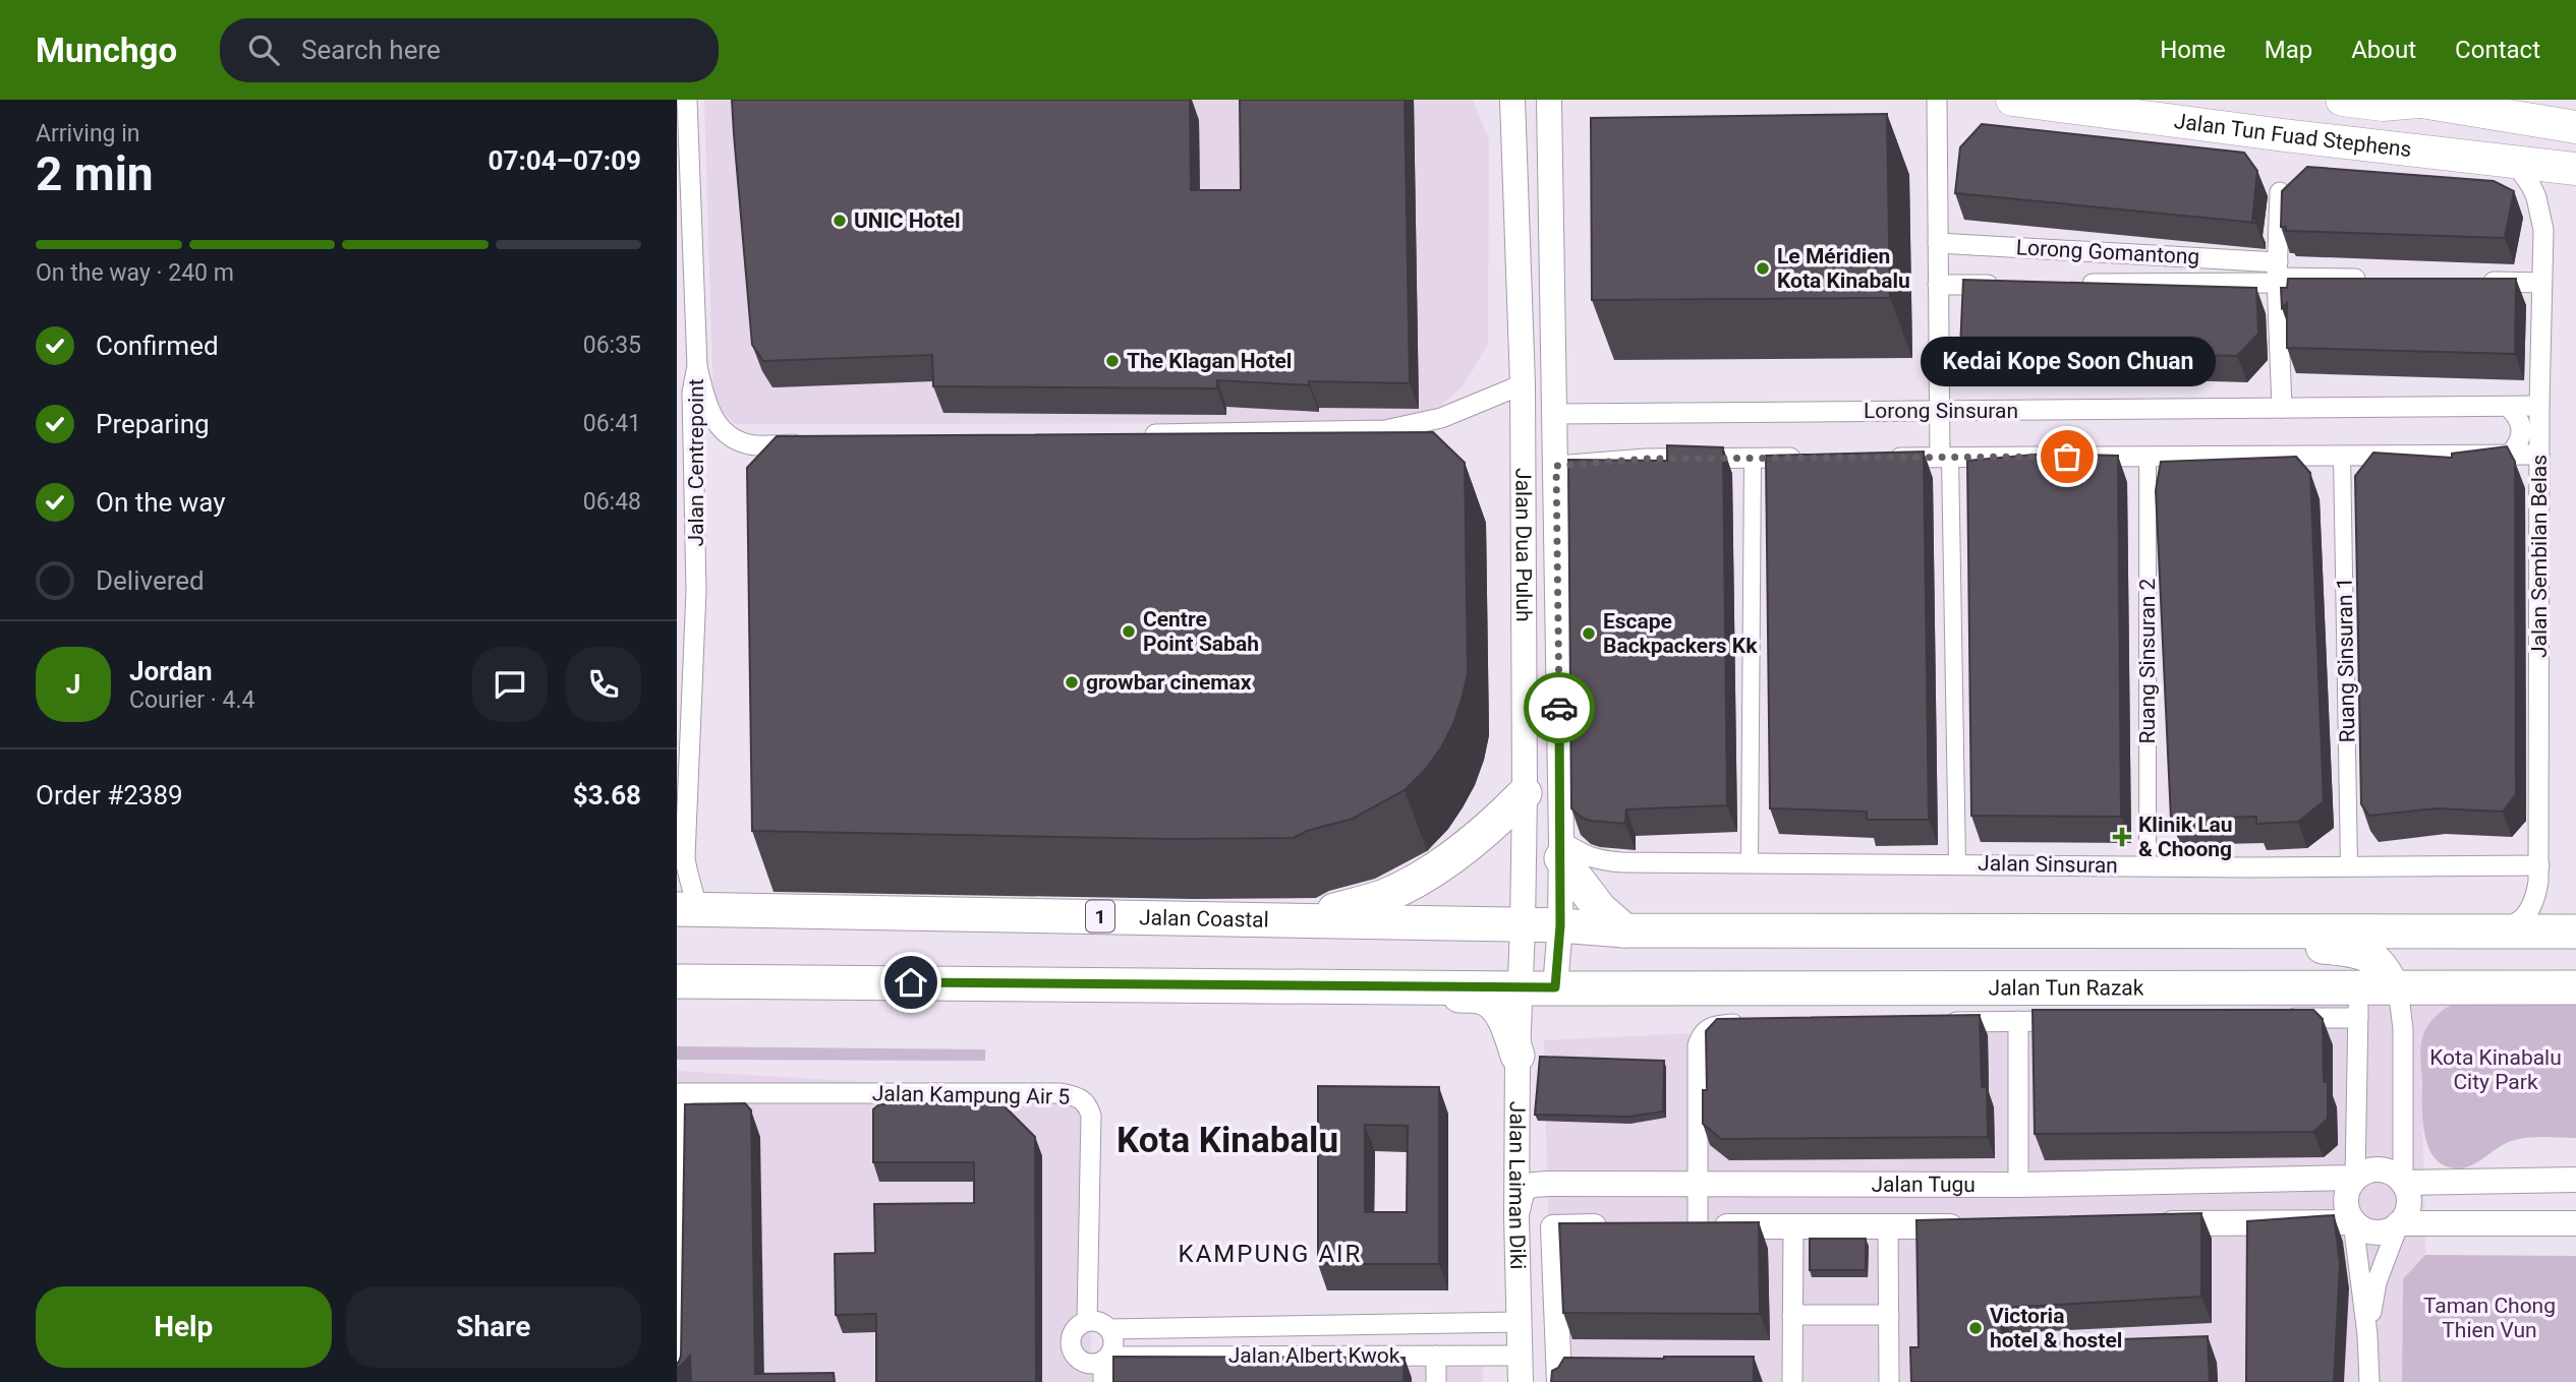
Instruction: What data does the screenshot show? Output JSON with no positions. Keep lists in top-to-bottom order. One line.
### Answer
{"streets":{"highway":["1","Jalan Coastal","Jalan Tun Razak"],"main road":["Jalan Tun Fuad Stephens"],"street":["Lorong Gomantong","Lorong Sinsuran","Jalan Centrepoint","Jalan Dua Puluh","Jalan Sembilan Belas","Ruang Sinsuran 1","Ruang Sinsuran 2","Jalan Sinsuran","Jalan Kampung Air 5","Jalan Laiman Diki","Jalan Tugu","Jalan Albert Kwok"]},"crossings":[["Jalan Tun Fuad Stephens","Jalan Sembilan Belas"],["Lorong Sinsuran","Jalan Dua Puluh"],["Lorong Sinsuran","Jalan Sembilan Belas"],["Jalan Centrepoint","Jalan Coastal"],["Jalan Dua Puluh","Jalan Sinsuran"],["Jalan Dua Puluh","Jalan Coastal"],["Jalan Dua Puluh","Jalan Tun Razak"],["Jalan Dua Puluh","Jalan Laiman Diki"],["Jalan Sembilan Belas","Jalan Sinsuran"],["Ruang Sinsuran 1","Jalan Sinsuran"],["Ruang Sinsuran 2","Jalan Sinsuran"],["Jalan Kampung Air 5","Jalan Albert Kwok"],["Jalan Laiman Diki","Jalan Tugu"],["Jalan Laiman Diki","Jalan Albert Kwok"]],"districts":["Kota Kinabalu","KAMPUNG AIR"],"parks":["Kota Kinabalu City Park","Taman Chong Thien Vun"],"places":{"other":["UNIC Hotel","Le Méridien Kota Kinabalu","The Klagan Hotel","Kedai Kope Soon Chuan","Centre Point Sabah","Escape Backpackers Kk","growbar cinemax","Victoria hotel & hostel"],"health":["Klinik Lau & Choong"]},"page":{"header":"Munchgo","search":"Search here","nav":["Home","Map","About","Contact"],"heading":["2 min","Arriving in","07:04–07:09"],"panel":["Jordan","Courier · 4.4","Order #2389","$3.68"],"bar":"On the way · 240 m","list":[["Confirmed","06:35"],["Preparing","06:41"],["On the way","06:48"],"Delivered"],"bubble":"Kedai Kope Soon Chuan","round":"J","buttons":["Help","Share"]}}
